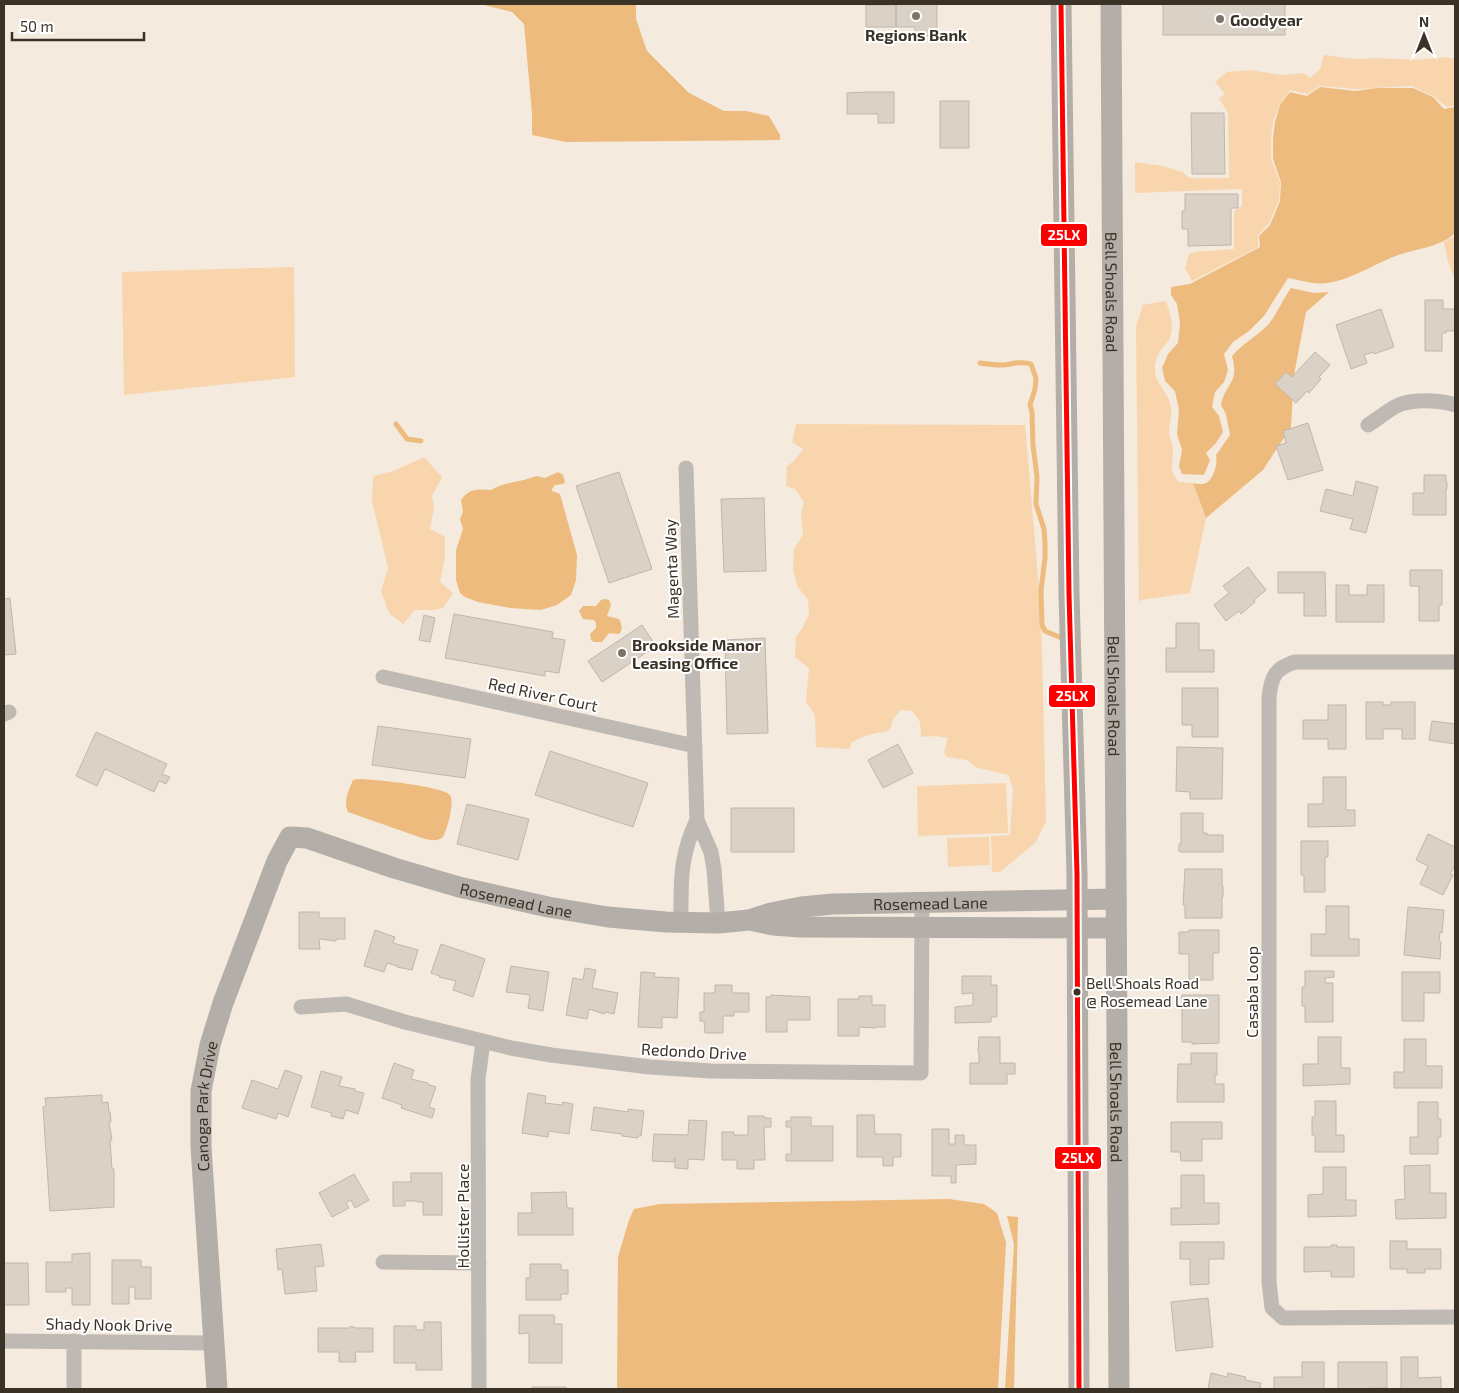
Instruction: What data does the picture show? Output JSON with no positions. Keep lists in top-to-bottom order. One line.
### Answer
{"streets":{"main road":["Bell Shoals Road","Rosemead Lane","Canoga Park Drive"],"street":["Magenta Way","Red River Court","Casaba Loop","Redondo Drive","Hollister Place","Shady Nook Drive"]},"crossings":[["Bell Shoals Road","Rosemead Lane"],["Magenta Way","Red River Court"],["Magenta Way","Rosemead Lane"],["Rosemead Lane","Redondo Drive"],["Rosemead Lane","Canoga Park Drive"],["Redondo Drive","Hollister Place"],["Canoga Park Drive","Shady Nook Drive"]],"places":["Regions Bank","Goodyear","Brookside Manor Leasing Office","Bell Shoals Road @ Rosemead Lane"],"lines":["transit line 25LX"],"scale_bar":"50 m","north":"top"}
